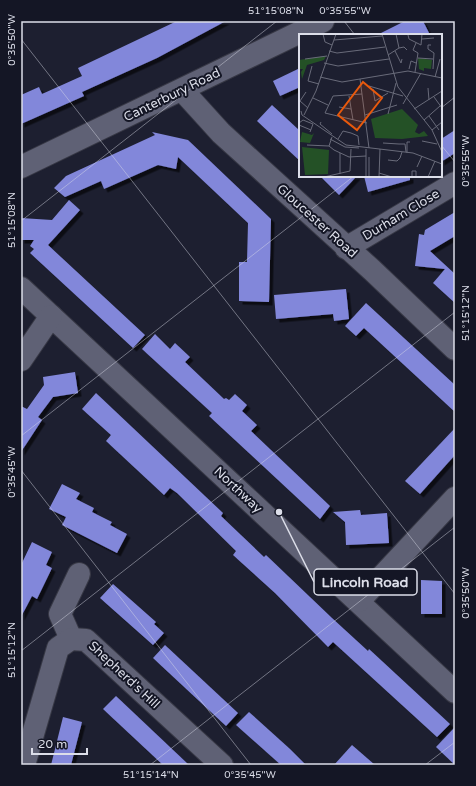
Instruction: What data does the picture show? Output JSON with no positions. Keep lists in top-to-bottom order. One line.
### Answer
{"streets":{"street":["Canterbury Road","Durham Close","Gloucester Road","Northway","Shepherd's Hill"]},"crossings":[["Canterbury Road","Gloucester Road"],["Durham Close","Gloucester Road"]],"places":["Lincoln Road"],"scale_bar":"20 m","coordinates":["51°15'08\"N","0°35'55\"W","0°35'50\"W","51°15'12\"N","0°35'45\"W","51°15'14\"N"]}
